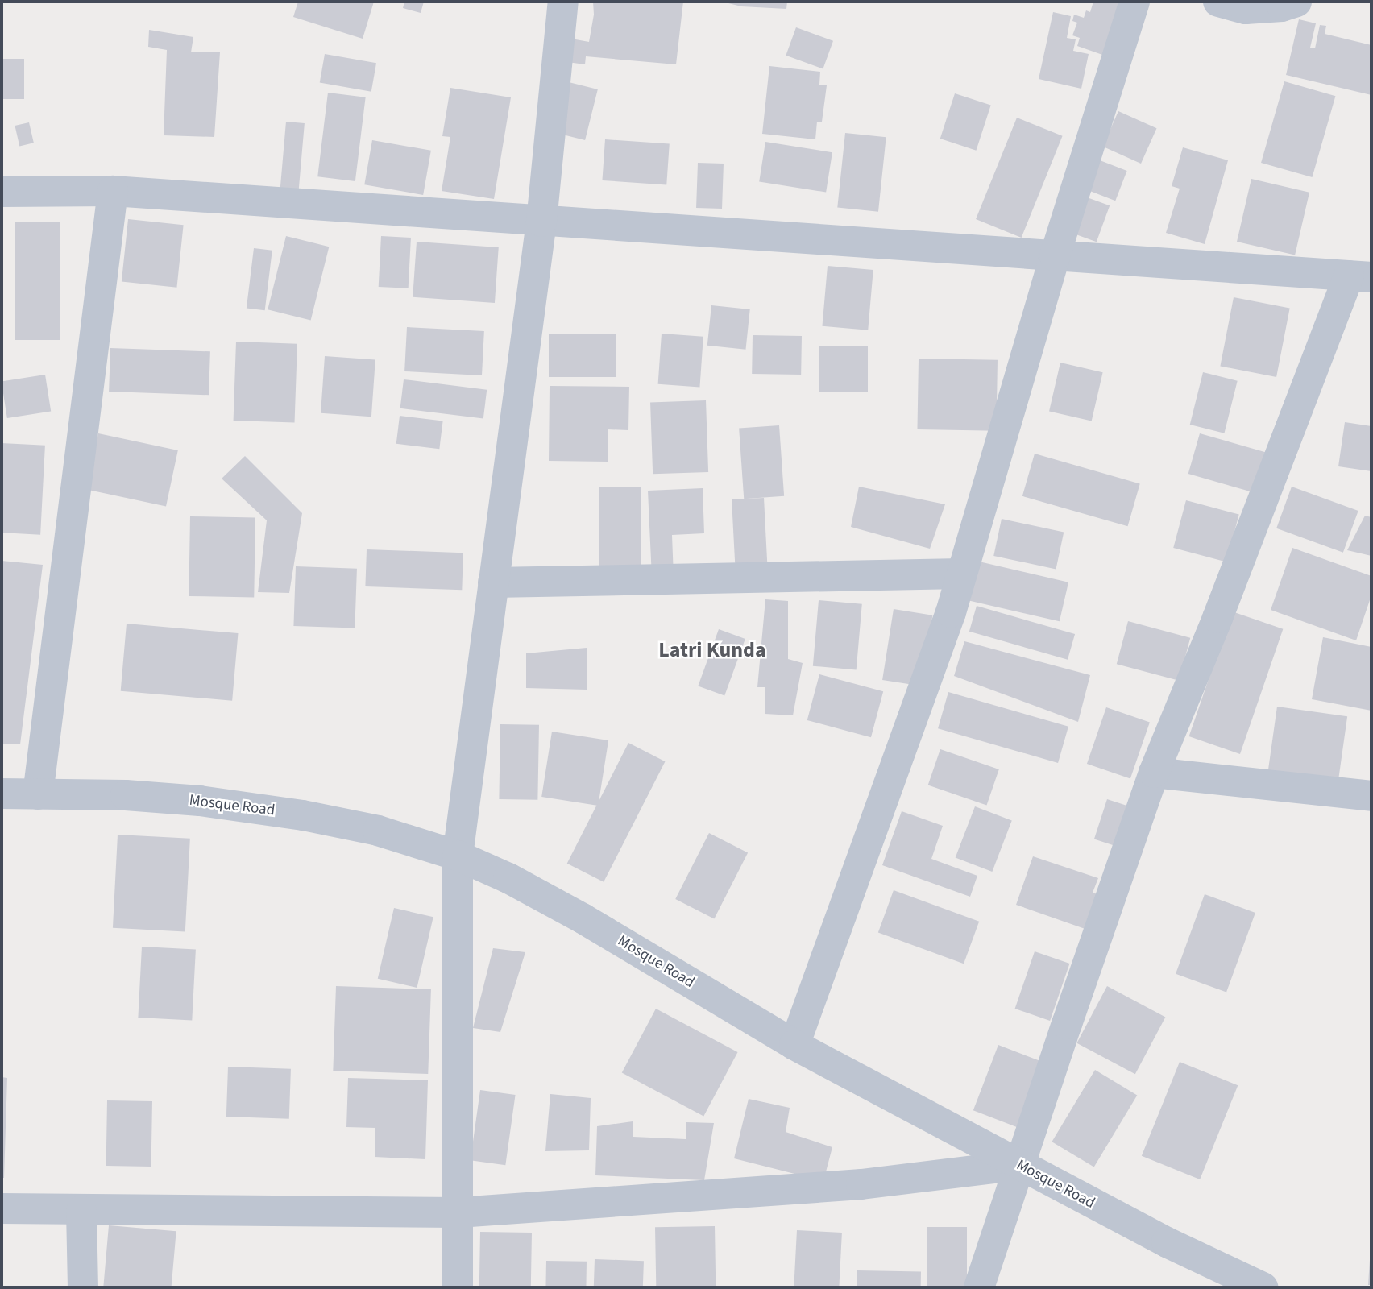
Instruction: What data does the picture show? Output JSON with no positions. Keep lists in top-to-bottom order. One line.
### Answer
{"streets":{"street":["Mosque Road"]},"districts":["Latri Kunda"]}
